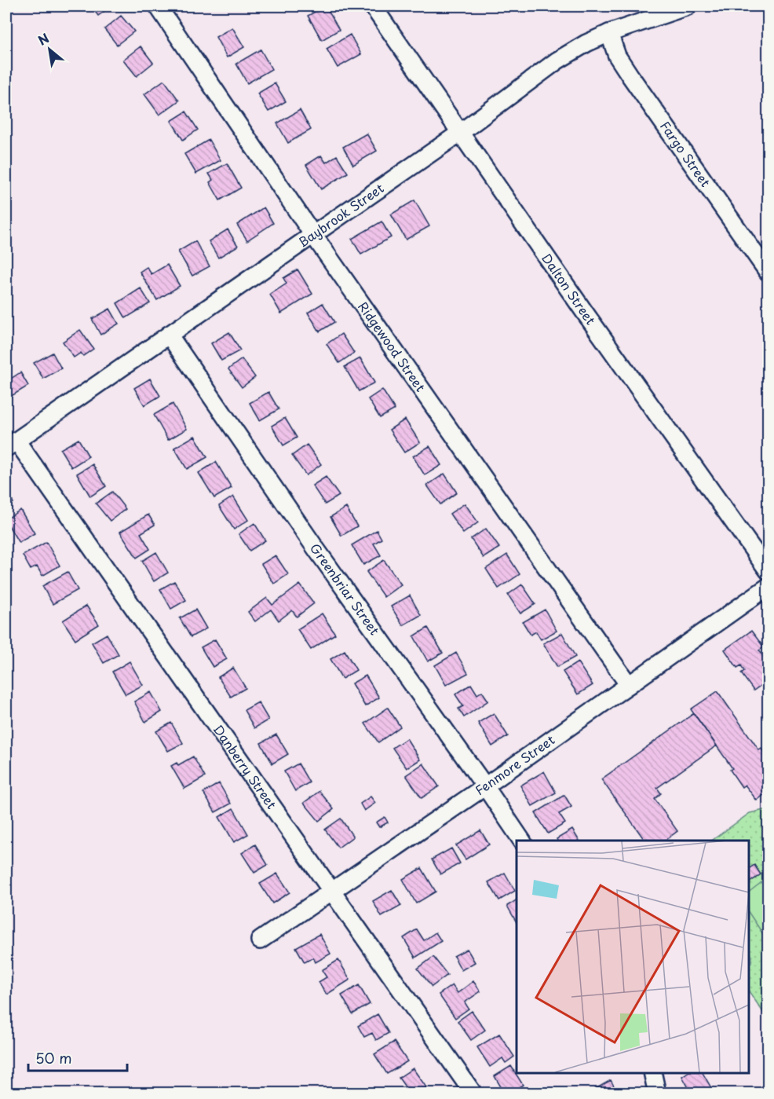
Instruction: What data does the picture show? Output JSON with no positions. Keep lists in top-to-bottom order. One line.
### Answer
{"streets":{"street":["Fargo Street","Baybrook Street","Dalton Street","Ridgewood Street","Greenbriar Street","Fenmore Street","Danberry Street"]},"crossings":[["Fargo Street","Baybrook Street"],["Baybrook Street","Dalton Street"],["Baybrook Street","Ridgewood Street"],["Baybrook Street","Greenbriar Street"],["Baybrook Street","Danberry Street"],["Ridgewood Street","Fenmore Street"],["Greenbriar Street","Fenmore Street"],["Fenmore Street","Danberry Street"]],"scale_bar":"50 m","north":"top left"}
